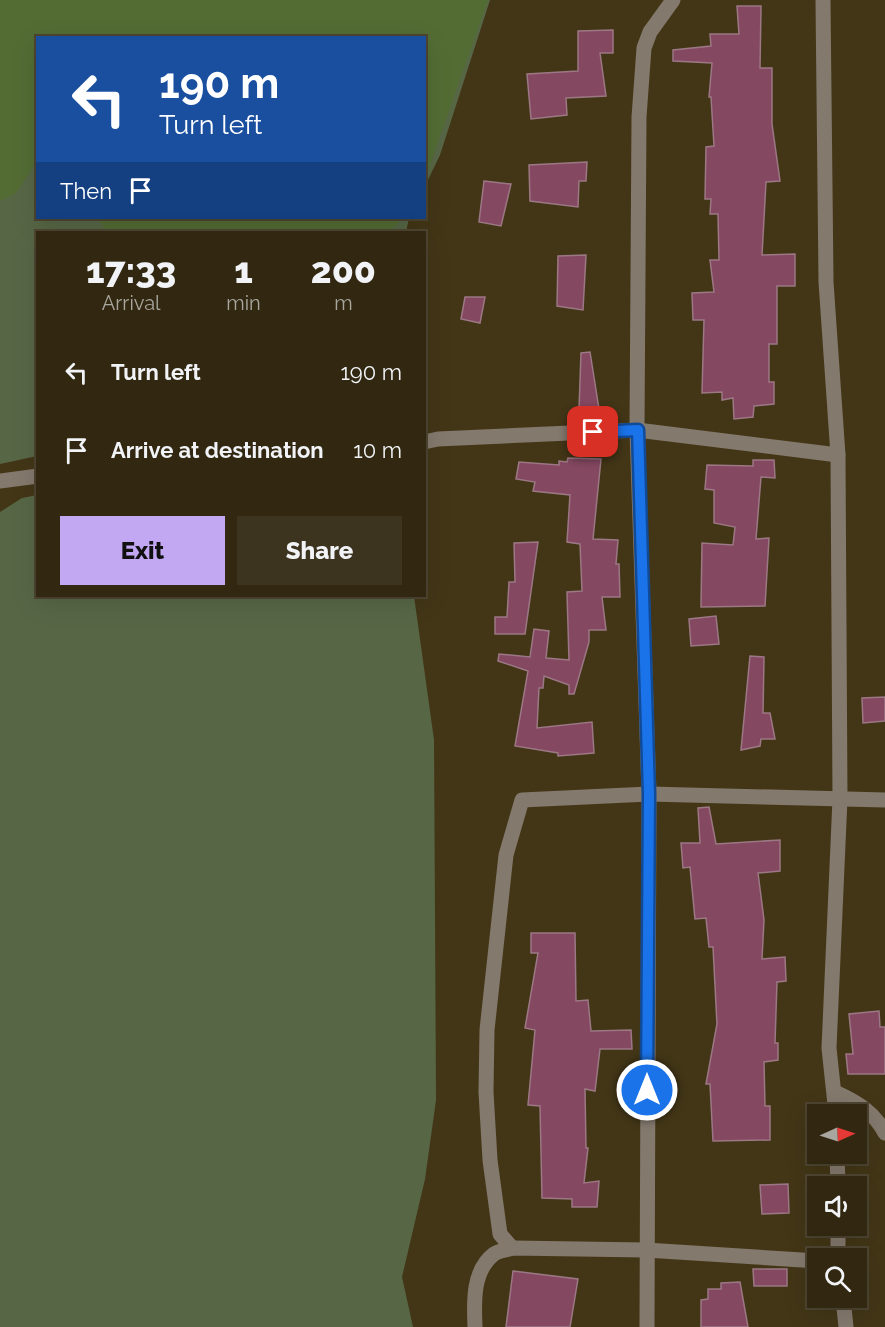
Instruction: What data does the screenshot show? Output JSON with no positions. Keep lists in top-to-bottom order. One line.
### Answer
{"north":"right","page":{"turn":["190 m","Turn left"],"then":"Then","eta":["17:33","Arrival","1","min","200","m"],"list":[{"name":"Turn left","value":"190 m"},{"name":"Arrive at destination","value":"10 m"}],"buttons":["Exit","Share"]}}
